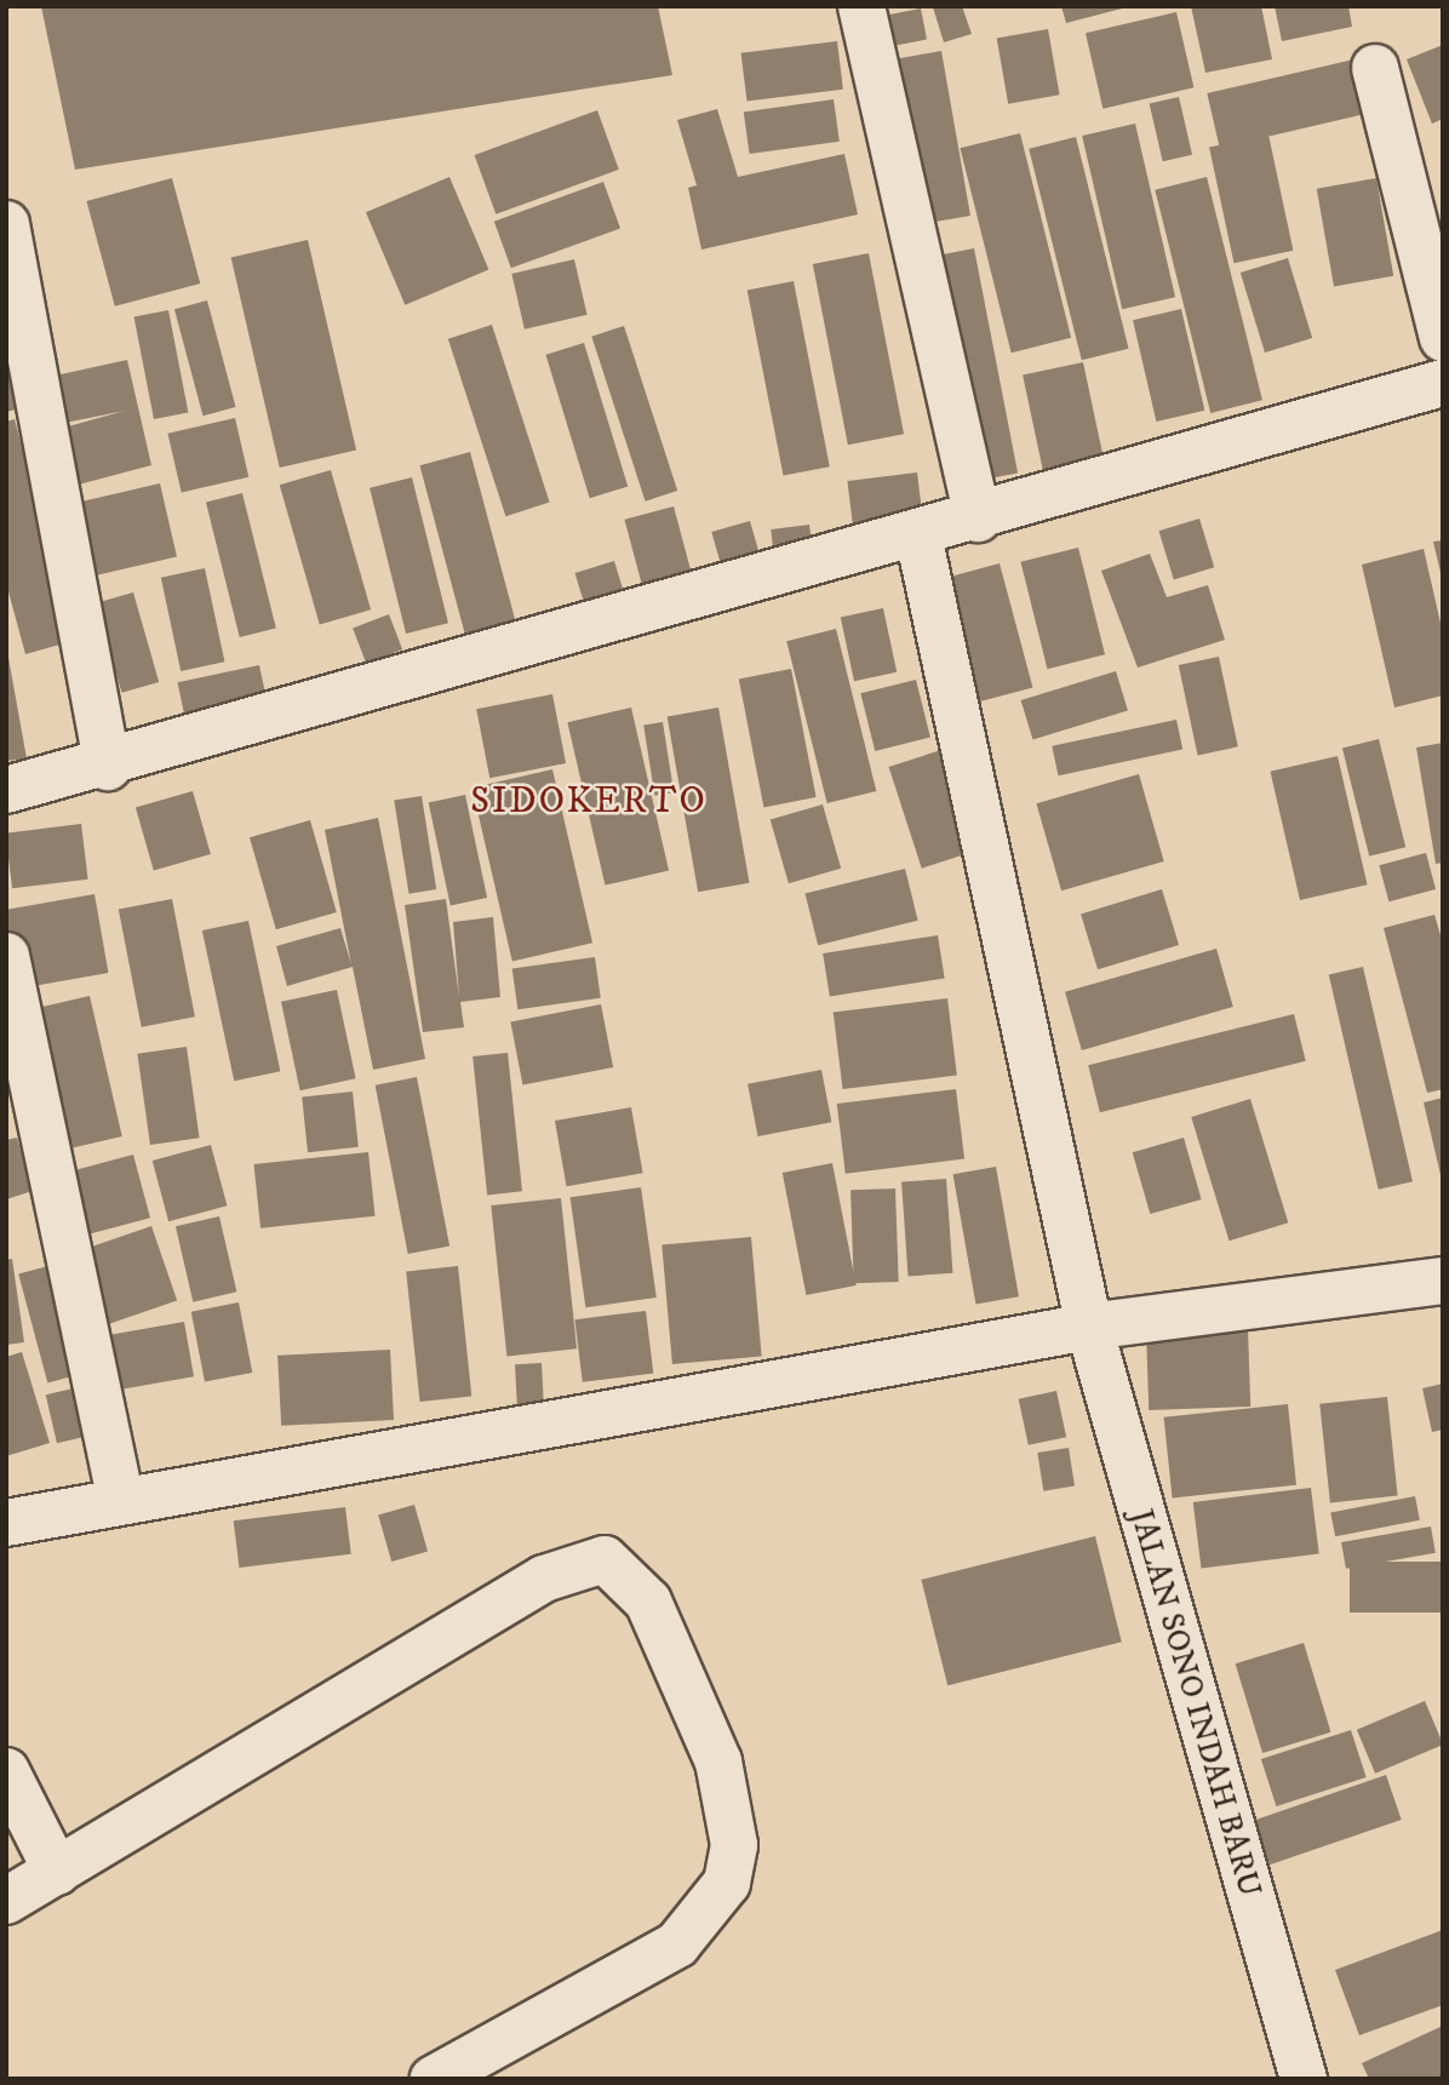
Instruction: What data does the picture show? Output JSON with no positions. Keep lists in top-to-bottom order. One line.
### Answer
{"streets":{"street":["JALAN SONO INDAH BARU"]},"districts":["SIDOKERTO"]}
